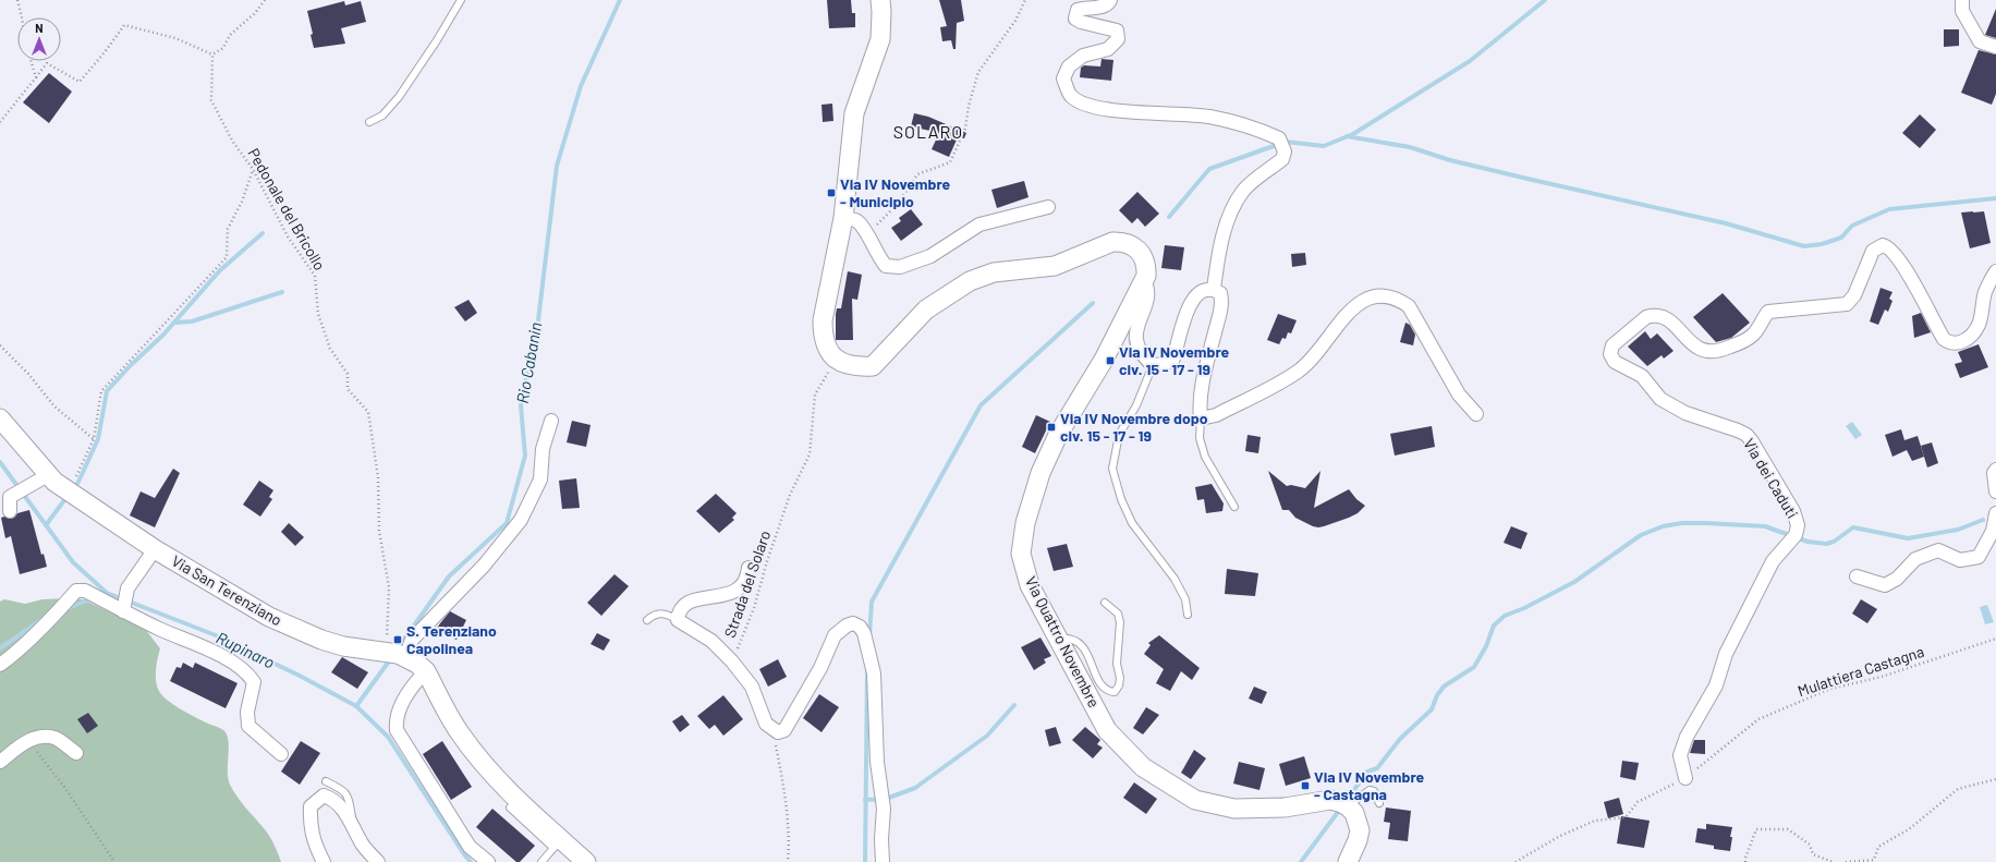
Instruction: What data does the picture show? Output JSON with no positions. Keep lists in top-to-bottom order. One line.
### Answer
{"streets":{"main road":["Via San Terenziano","Via Quattro Novembre"],"street":["Via dei Caduti"],"path":["Pedonale del Bricollo","Strada del Solaro","Mulattiera Castagna"]},"crossings":[["Pedonale del Bricollo","Via San Terenziano"],["Via dei Caduti","Mulattiera Castagna"],["Strada del Solaro","Via Quattro Novembre"]],"districts":["SOLARO"],"water":["Rio Cabanin","Rupinaro"],"places":{"transit":["Via IV Novembre - Municipio","Via IV Novembre civ. 15 - 17 - 19","Via IV Novembre dopo civ. 15 - 17 - 19","S. Terenziano Capolinea","Via IV Novembre - Castagna"]},"north":"top"}
